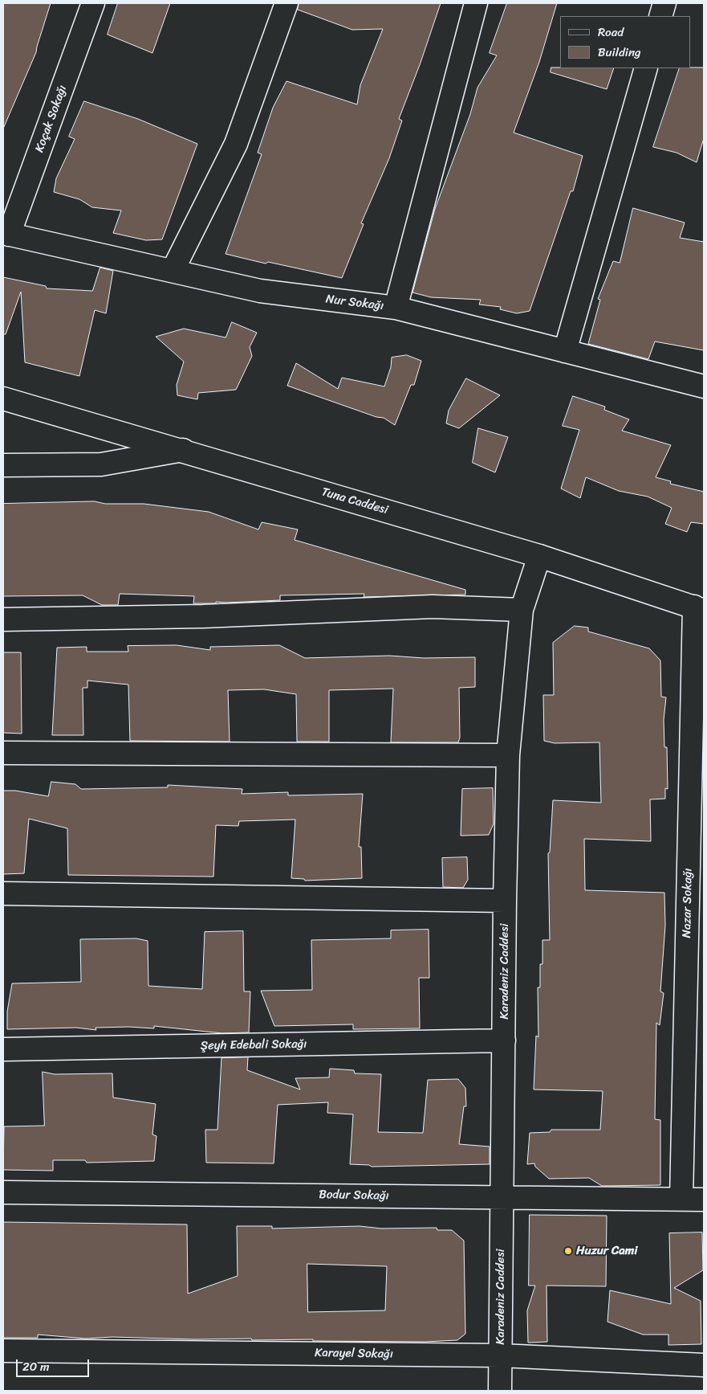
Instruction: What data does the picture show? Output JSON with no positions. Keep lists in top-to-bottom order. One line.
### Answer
{"streets":{"street":["Koçak Sokağı","Nur Sokağı","Tuna Caddesi","Nazar Sokağı","Karadeniz Caddesi","Şeyh Edebali Sokağı","Bodur Sokağı","Karayel Sokağı"]},"crossings":[["Koçak Sokağı","Nur Sokağı"],["Tuna Caddesi","Nazar Sokağı"],["Tuna Caddesi","Karadeniz Caddesi"],["Nazar Sokağı","Bodur Sokağı"],["Karadeniz Caddesi","Şeyh Edebali Sokağı"],["Karadeniz Caddesi","Bodur Sokağı"],["Karadeniz Caddesi","Karayel Sokağı"]],"places":["Huzur Cami"],"legend":["Road","Building"],"scale_bar":"20 m"}
